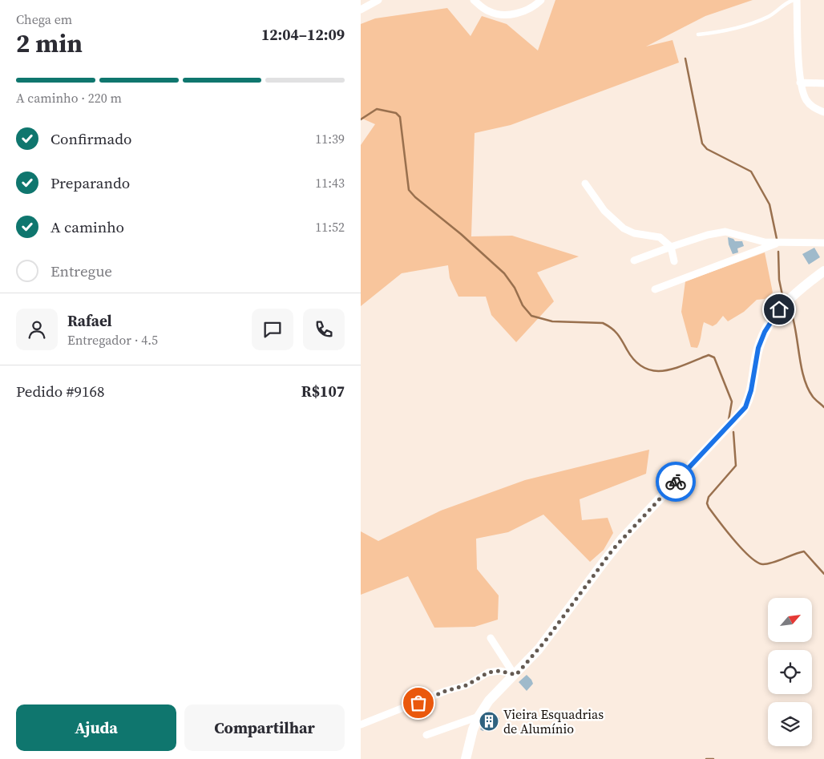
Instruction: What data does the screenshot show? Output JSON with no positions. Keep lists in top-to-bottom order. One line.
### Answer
{"places":{"building":["Vieira Esquadrias de Alumínio"]},"north":"top right","page":{"heading":["2 min","Chega em","12:04–12:09"],"panel":["Rafael","Entregador · 4.5","Pedido #9168","R$107"],"bar":"A caminho · 220 m","list":[["Confirmado","11:39"],["Preparando","11:43"],["A caminho","11:52"],"Entregue"],"buttons":["Ajuda","Compartilhar"]}}
